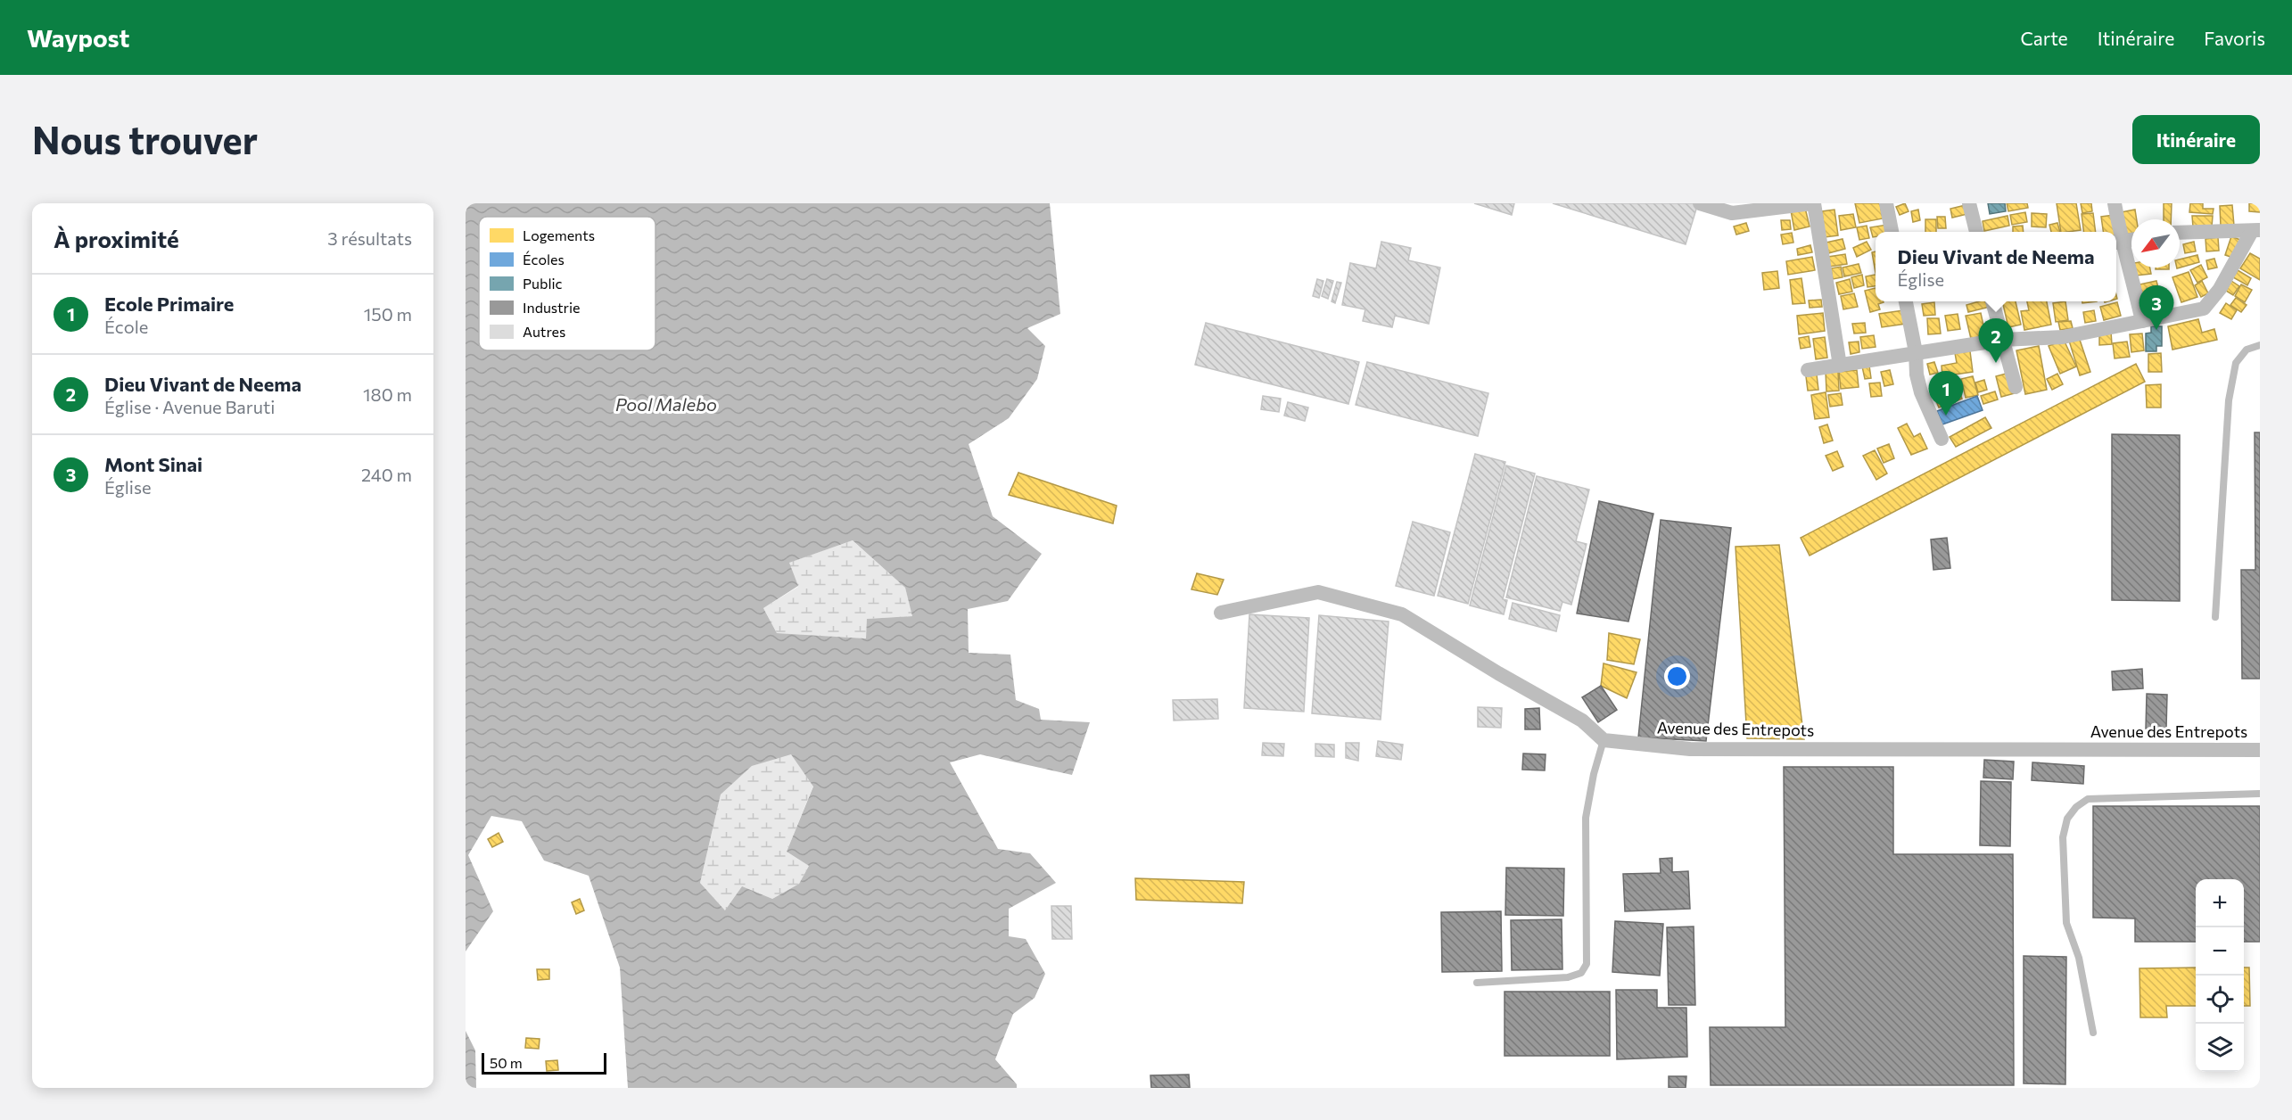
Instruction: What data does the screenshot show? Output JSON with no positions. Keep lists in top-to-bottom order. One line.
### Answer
{"streets":{"street":["Avenue des Entrepots"]},"water":["Pool Malebo"],"legend":["Logements","Écoles","Public","Industrie","Autres"],"scale_bar":"50 m","north":"bottom left","page":{"header":"Waypost","nav":["Carte","Itinéraire","Favoris"],"buttons":"Itinéraire","title":"Nous trouver","heading":["À proximité","3 résultats"],"popup":["Dieu Vivant de Neema","Église"],"list":[{"mark":"1","name":"Ecole Primaire","note":"École","value":"150 m"},{"mark":"2","name":"Dieu Vivant de Neema","note":"Église · Avenue Baruti","value":"180 m"},{"mark":"3","name":"Mont Sinai","note":"Église","value":"240 m"}],"pins":["3","2","1"],"map_buttons":["+","−"],"scale":"50 m"}}
